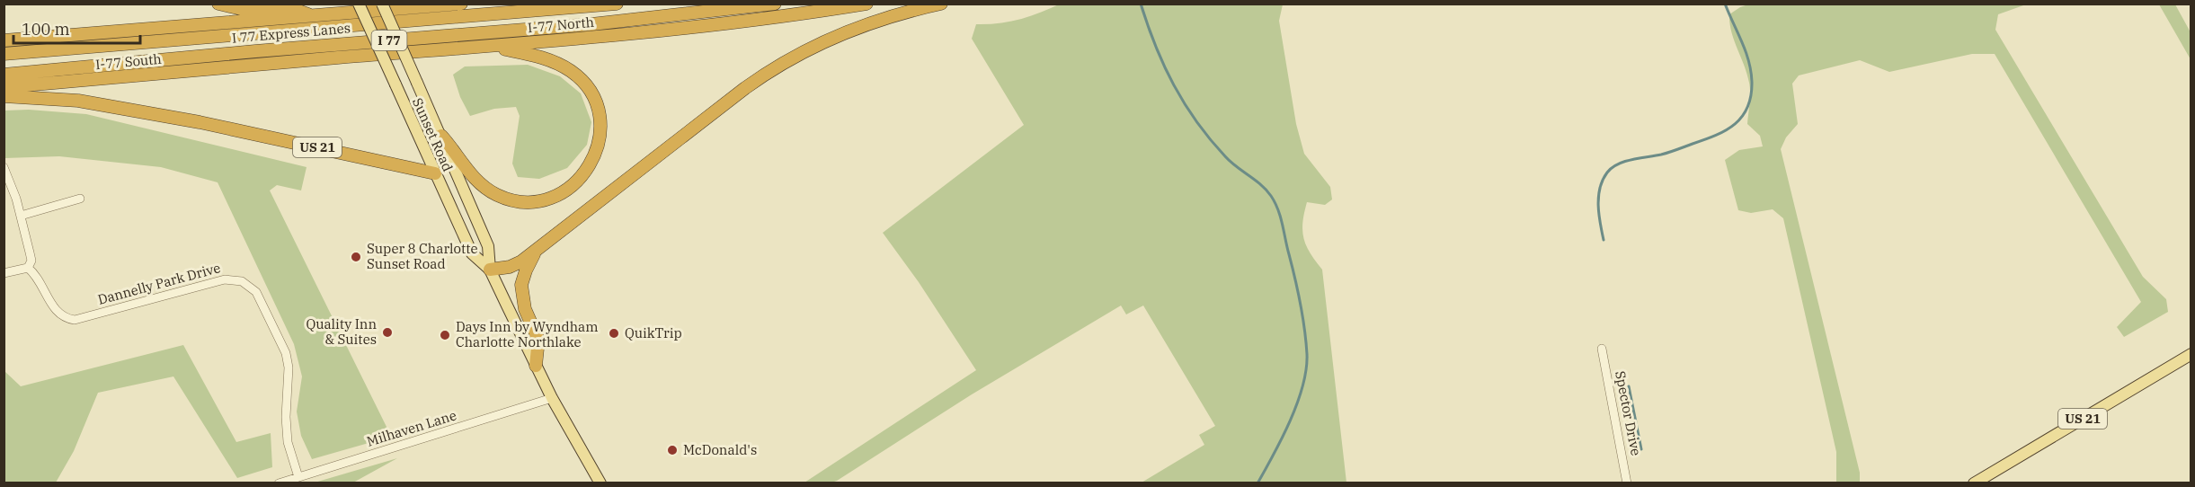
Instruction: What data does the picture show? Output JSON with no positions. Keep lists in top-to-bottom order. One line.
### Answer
{"streets":{"highway":["I-77 North","I 77 Express Lanes","I 77","I-77 South","US 21"],"main road":["Sunset Road"],"street":["Dannelly Park Drive","Spector Drive","Milhaven Lane"]},"crossings":[["I-77 North","I-77 South"],["Sunset Road","US 21"],["Sunset Road","Milhaven Lane"],["Dannelly Park Drive","Milhaven Lane"]],"places":["Super 8 Charlotte Sunset Road","Quality Inn & Suites","QuikTrip","Days Inn by Wyndham Charlotte Northlake","McDonald's"],"scale_bar":"100 m"}
